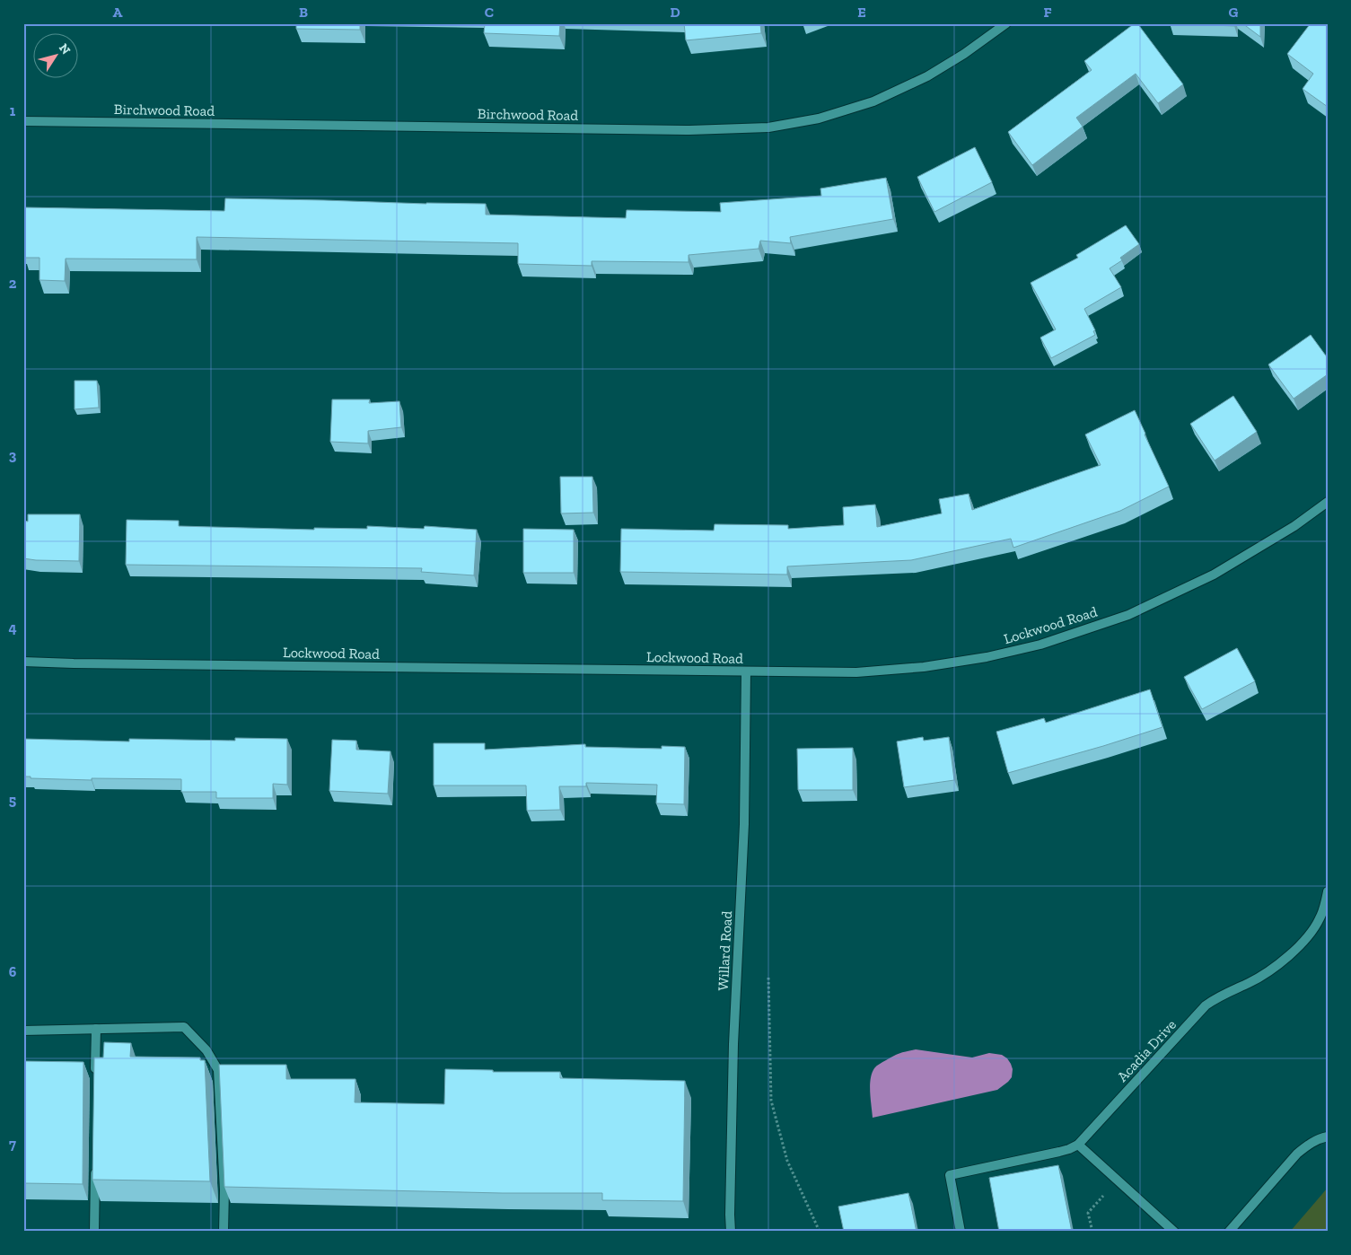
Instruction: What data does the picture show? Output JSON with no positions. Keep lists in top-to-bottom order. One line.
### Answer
{"streets":{"street":["Birchwood Road","Lockwood Road","Willard Road","Acadia Drive"]},"crossings":[["Lockwood Road","Willard Road"]],"north":"top right","grid":{"columns":["A","B","C","D","E","F","G"],"rows":["1","2","3","4","5","6","7"]}}
